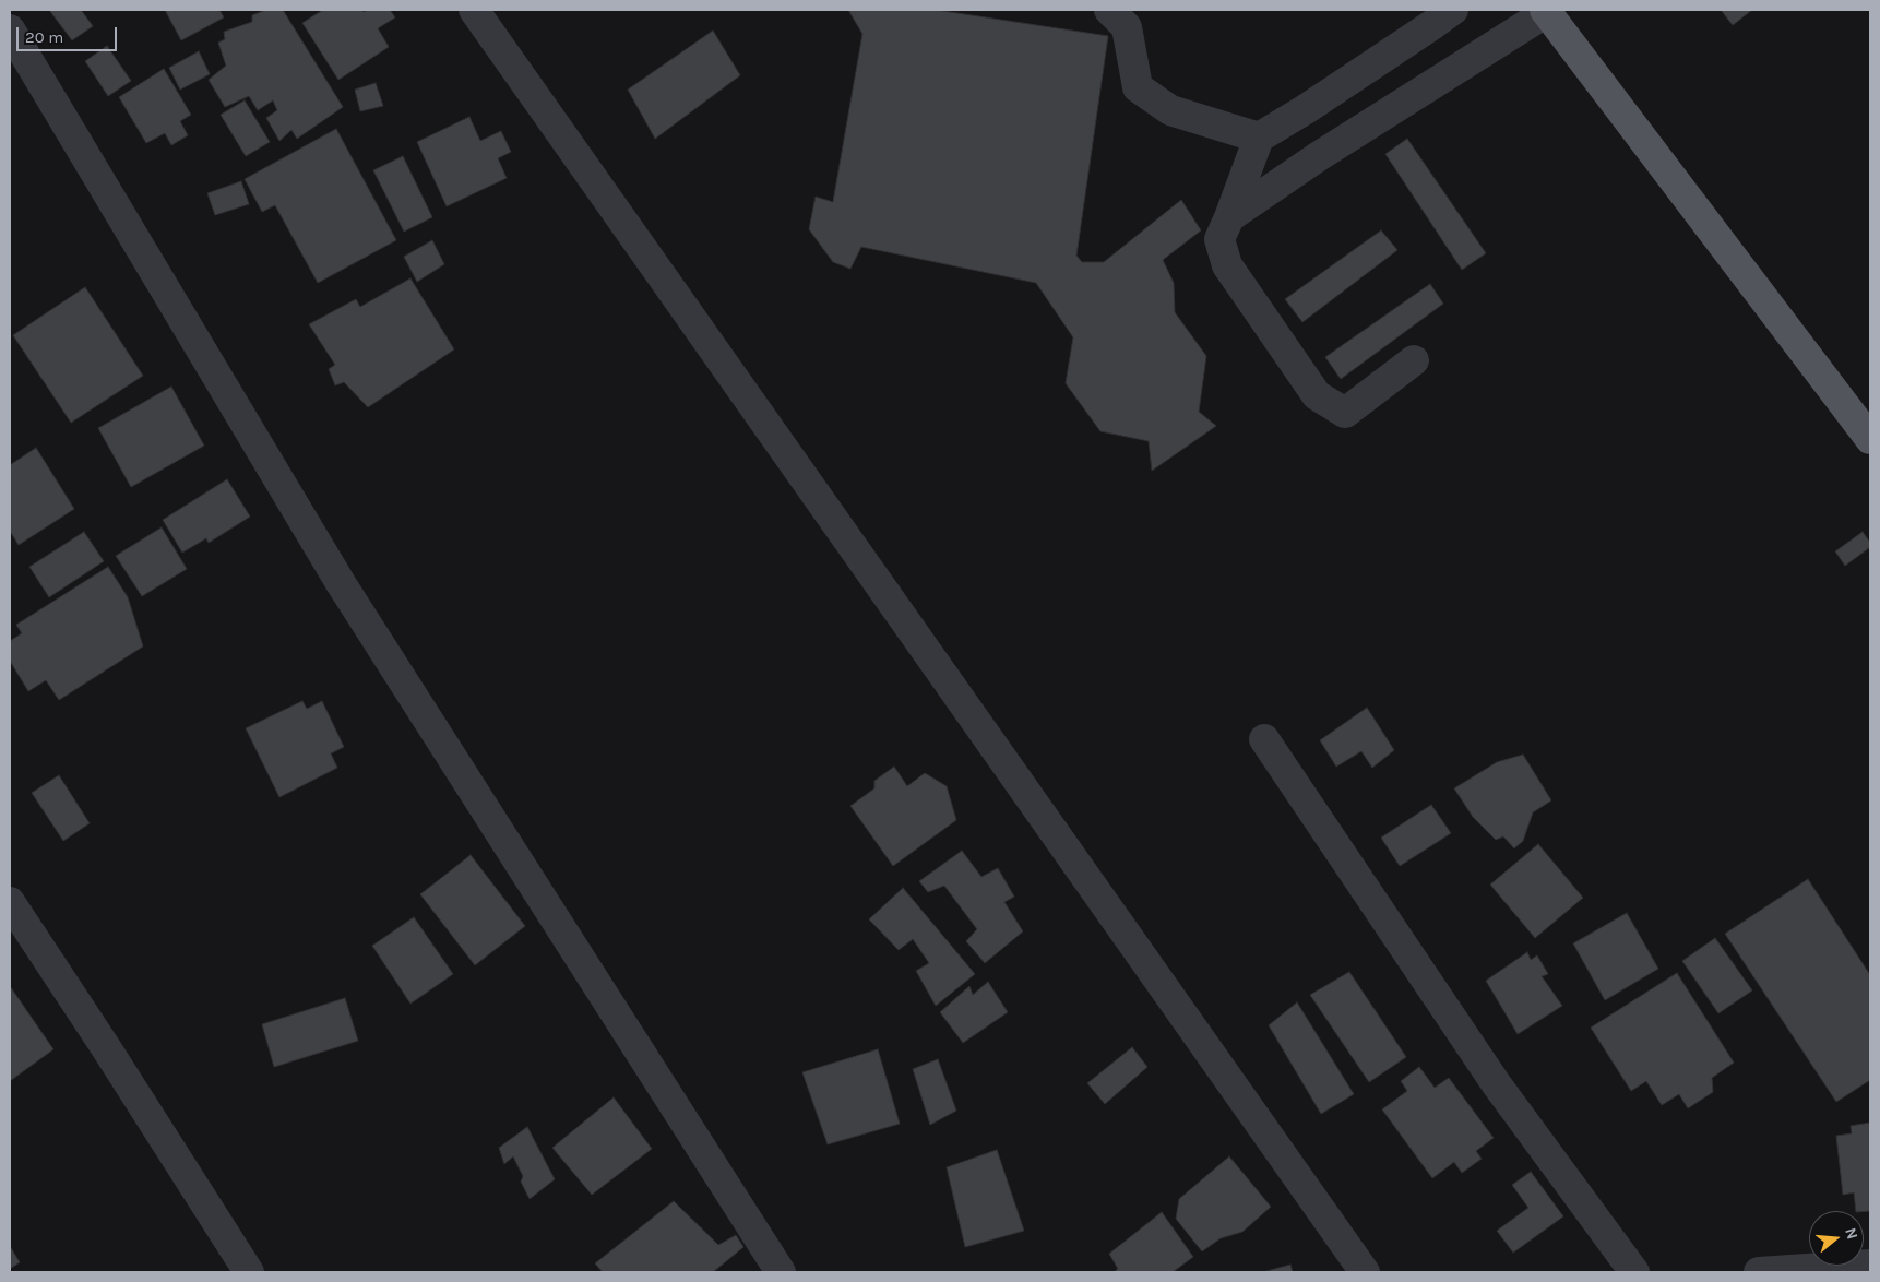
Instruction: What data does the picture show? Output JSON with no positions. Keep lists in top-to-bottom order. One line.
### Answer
{"scale_bar":"20 m","north":"right"}
